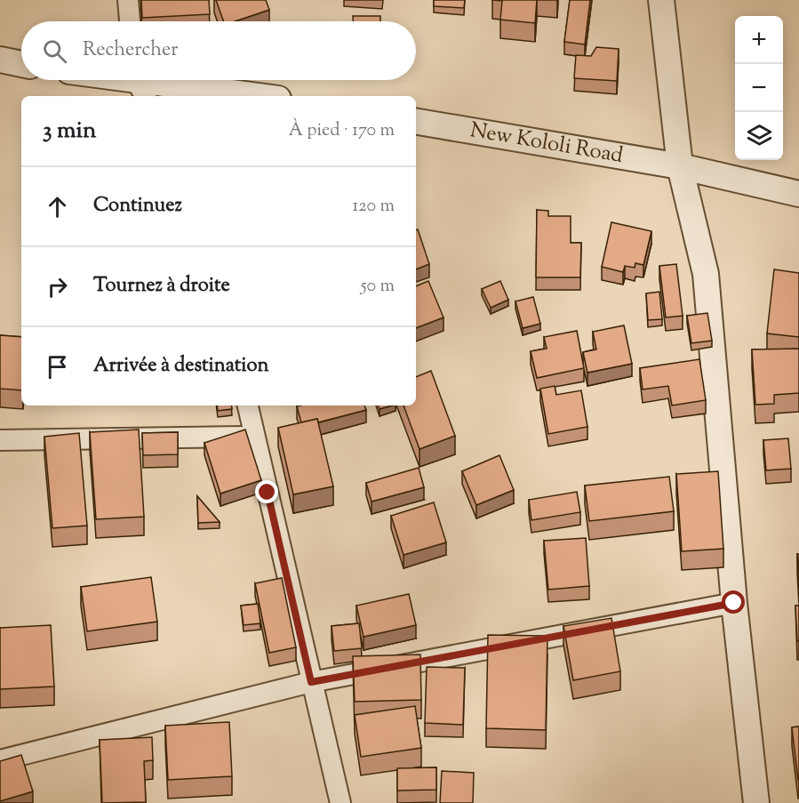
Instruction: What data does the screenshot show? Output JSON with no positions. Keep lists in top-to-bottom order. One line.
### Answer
{"streets":{"street":["New Kololi Road"]},"page":{"map_buttons":["+","−"],"search":"Rechercher","heading":["3 min","À pied · 170 m"],"list":[["Continuez","120 m"],["Tournez à droite","50 m"],"Arrivée à destination"]}}
